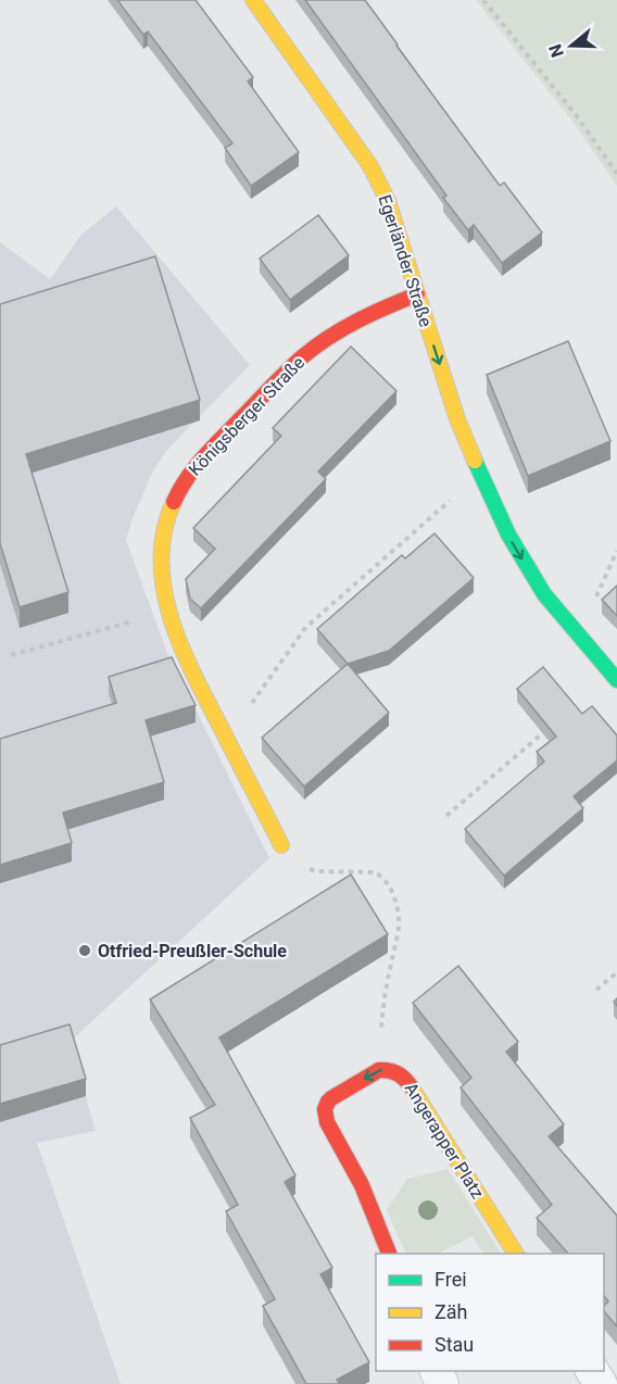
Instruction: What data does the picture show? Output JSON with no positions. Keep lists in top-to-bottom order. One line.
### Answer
{"streets":{"street":["Egerländer Straße","Königsberger Straße","Angerapper Platz"]},"crossings":[["Egerländer Straße","Königsberger Straße"]],"one_way":["Egerländer Straße"],"places":["Otfried-Preußler-Schule"],"legend":["Frei","Zäh","Stau"],"north":"left"}
